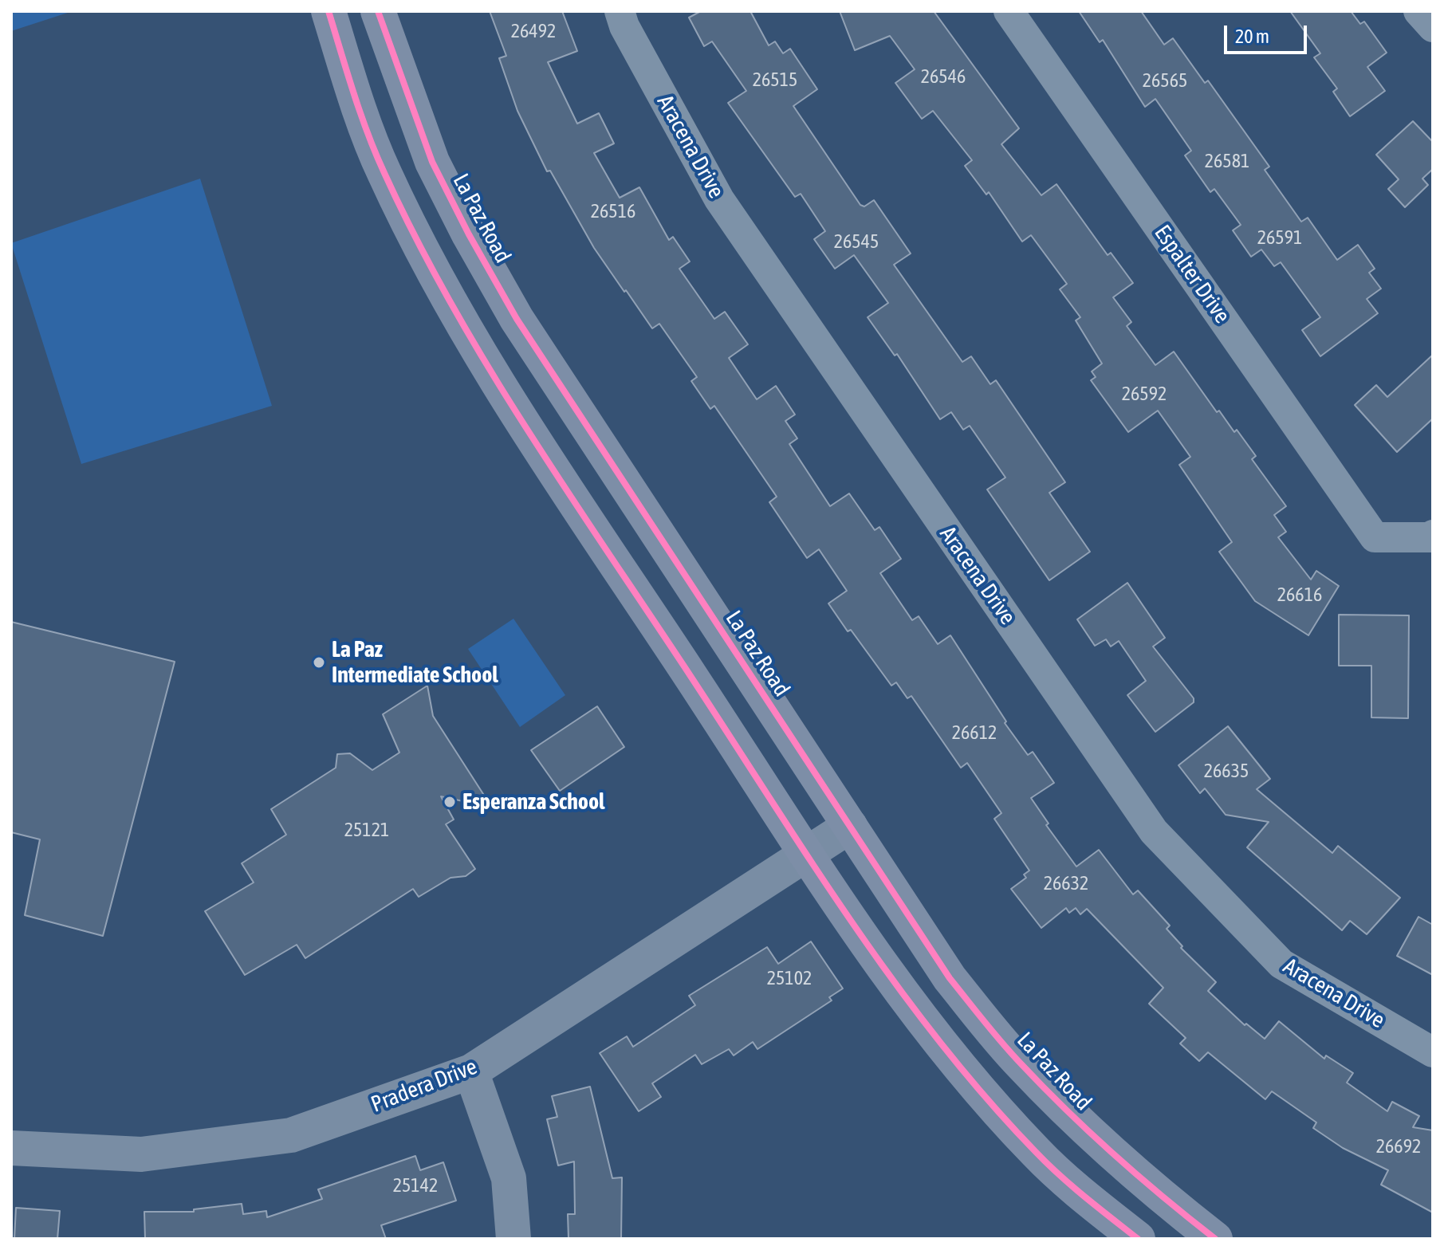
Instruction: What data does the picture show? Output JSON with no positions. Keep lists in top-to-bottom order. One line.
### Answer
{"streets":{"main road":["La Paz Road"],"street":["Aracena Drive","Espalter Drive","Pradera Drive"]},"crossings":[["La Paz Road","Pradera Drive"]],"places":["La Paz Intermediate School","Esperanza School"],"house_numbers":["26492","26546","26515","26565","26581","26516","26591","26545","26592","26616","26612","26635","25121","26632","25102","26692","25142"],"scale_bar":"20 m"}
